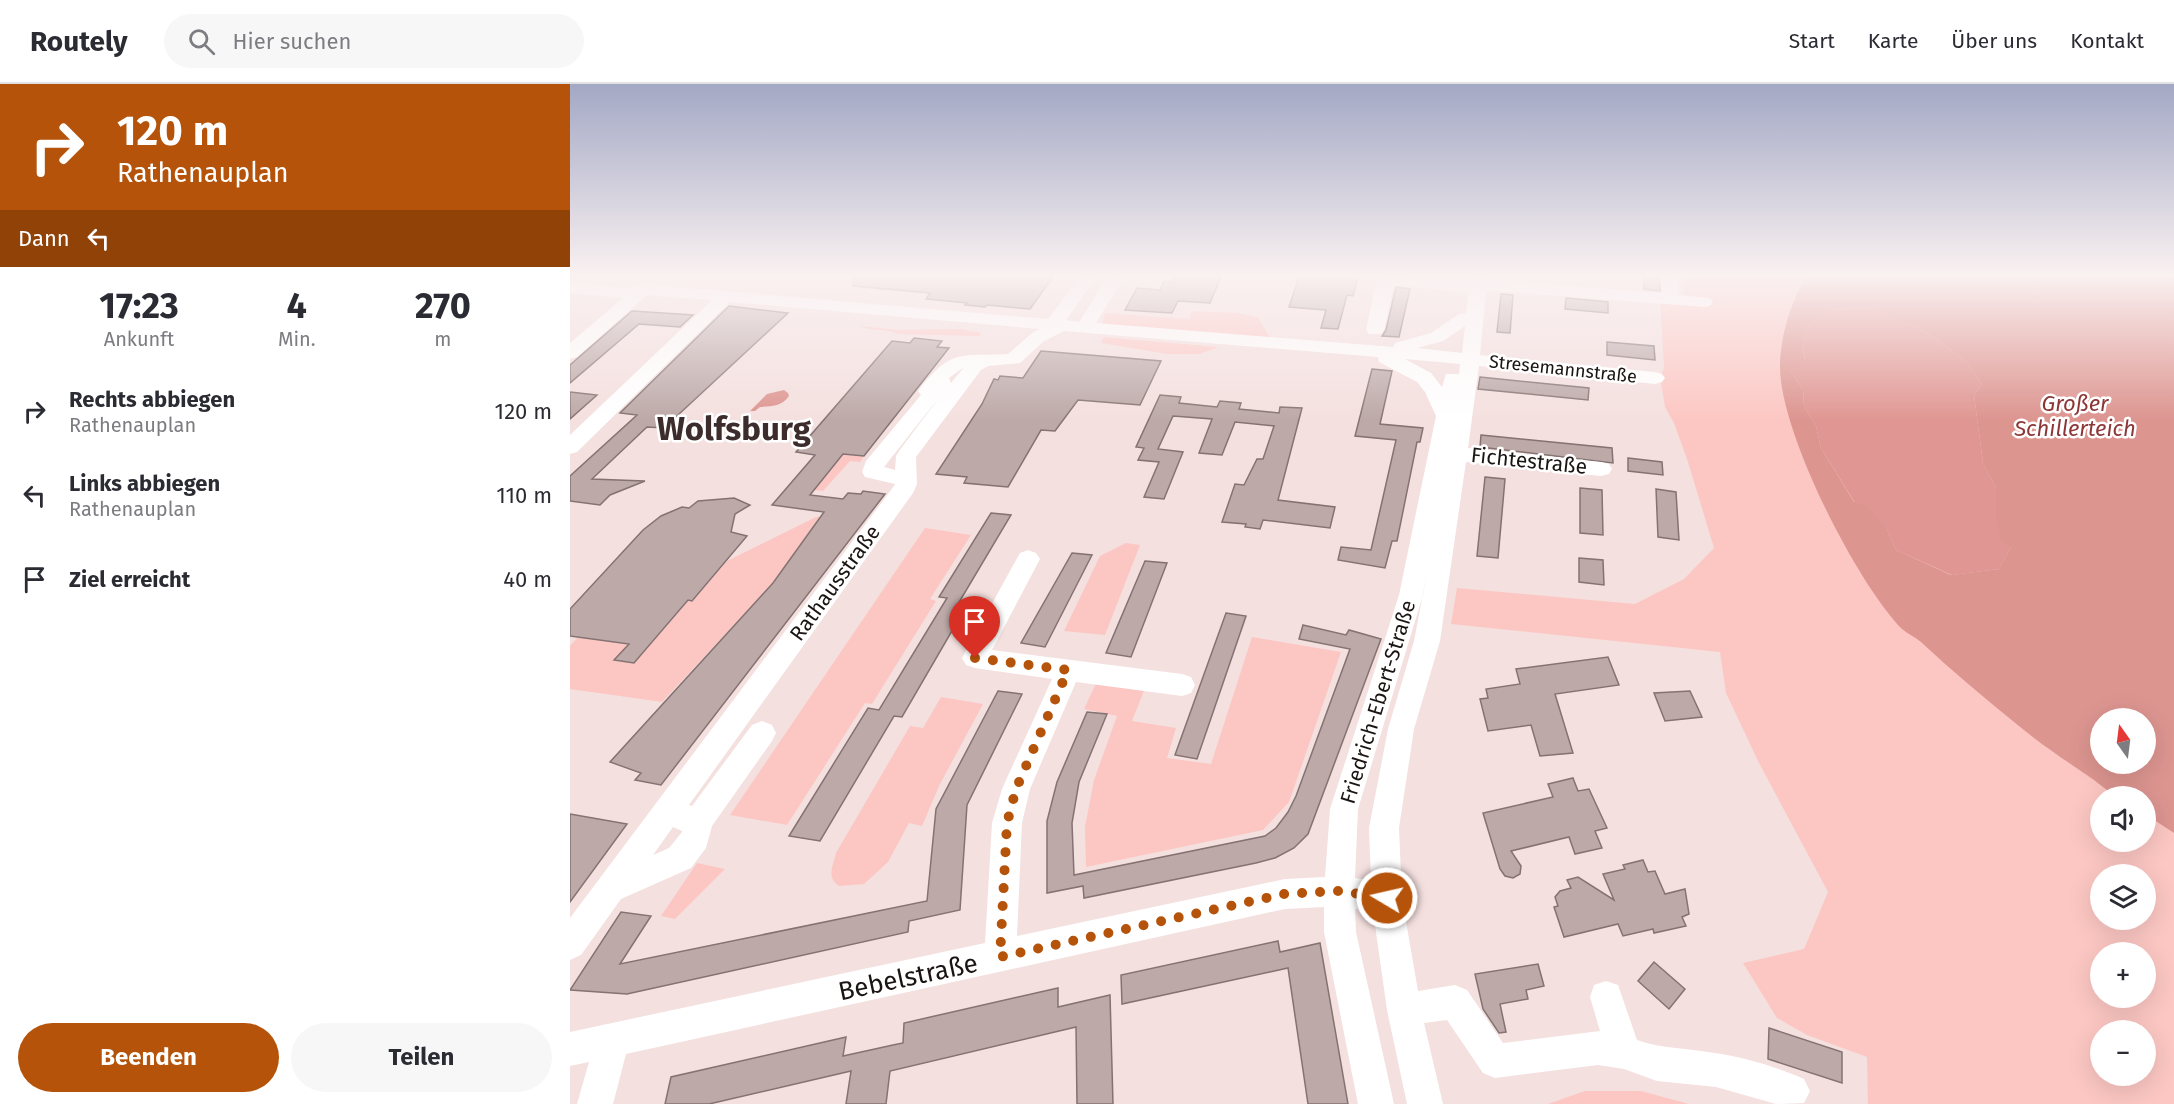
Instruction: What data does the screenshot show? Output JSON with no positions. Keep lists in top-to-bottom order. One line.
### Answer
{"streets":{"street":["Stresemannstraße","Fichtestraße","Rathausstraße","Friedrich-Ebert-Straße","Bebelstraße"]},"crossings":[["Stresemannstraße","Friedrich-Ebert-Straße"],["Fichtestraße","Friedrich-Ebert-Straße"],["Friedrich-Ebert-Straße","Bebelstraße"]],"districts":["Wolfsburg"],"water":["Großer Schillerteich"],"north":"top","page":{"header":"Routely","search":"Hier suchen","nav":["Start","Karte","Über uns","Kontakt"],"turn":["120 m","Rathenauplan"],"then":"Dann","eta":["17:23","Ankunft","4","Min.","270","m"],"list":[{"name":"Rechts abbiegen","note":"Rathenauplan","value":"120 m"},{"name":"Links abbiegen","note":"Rathenauplan","value":"110 m"},{"name":"Ziel erreicht","value":"40 m"}],"map_buttons":["+","−"],"buttons":["Beenden","Teilen"]}}
